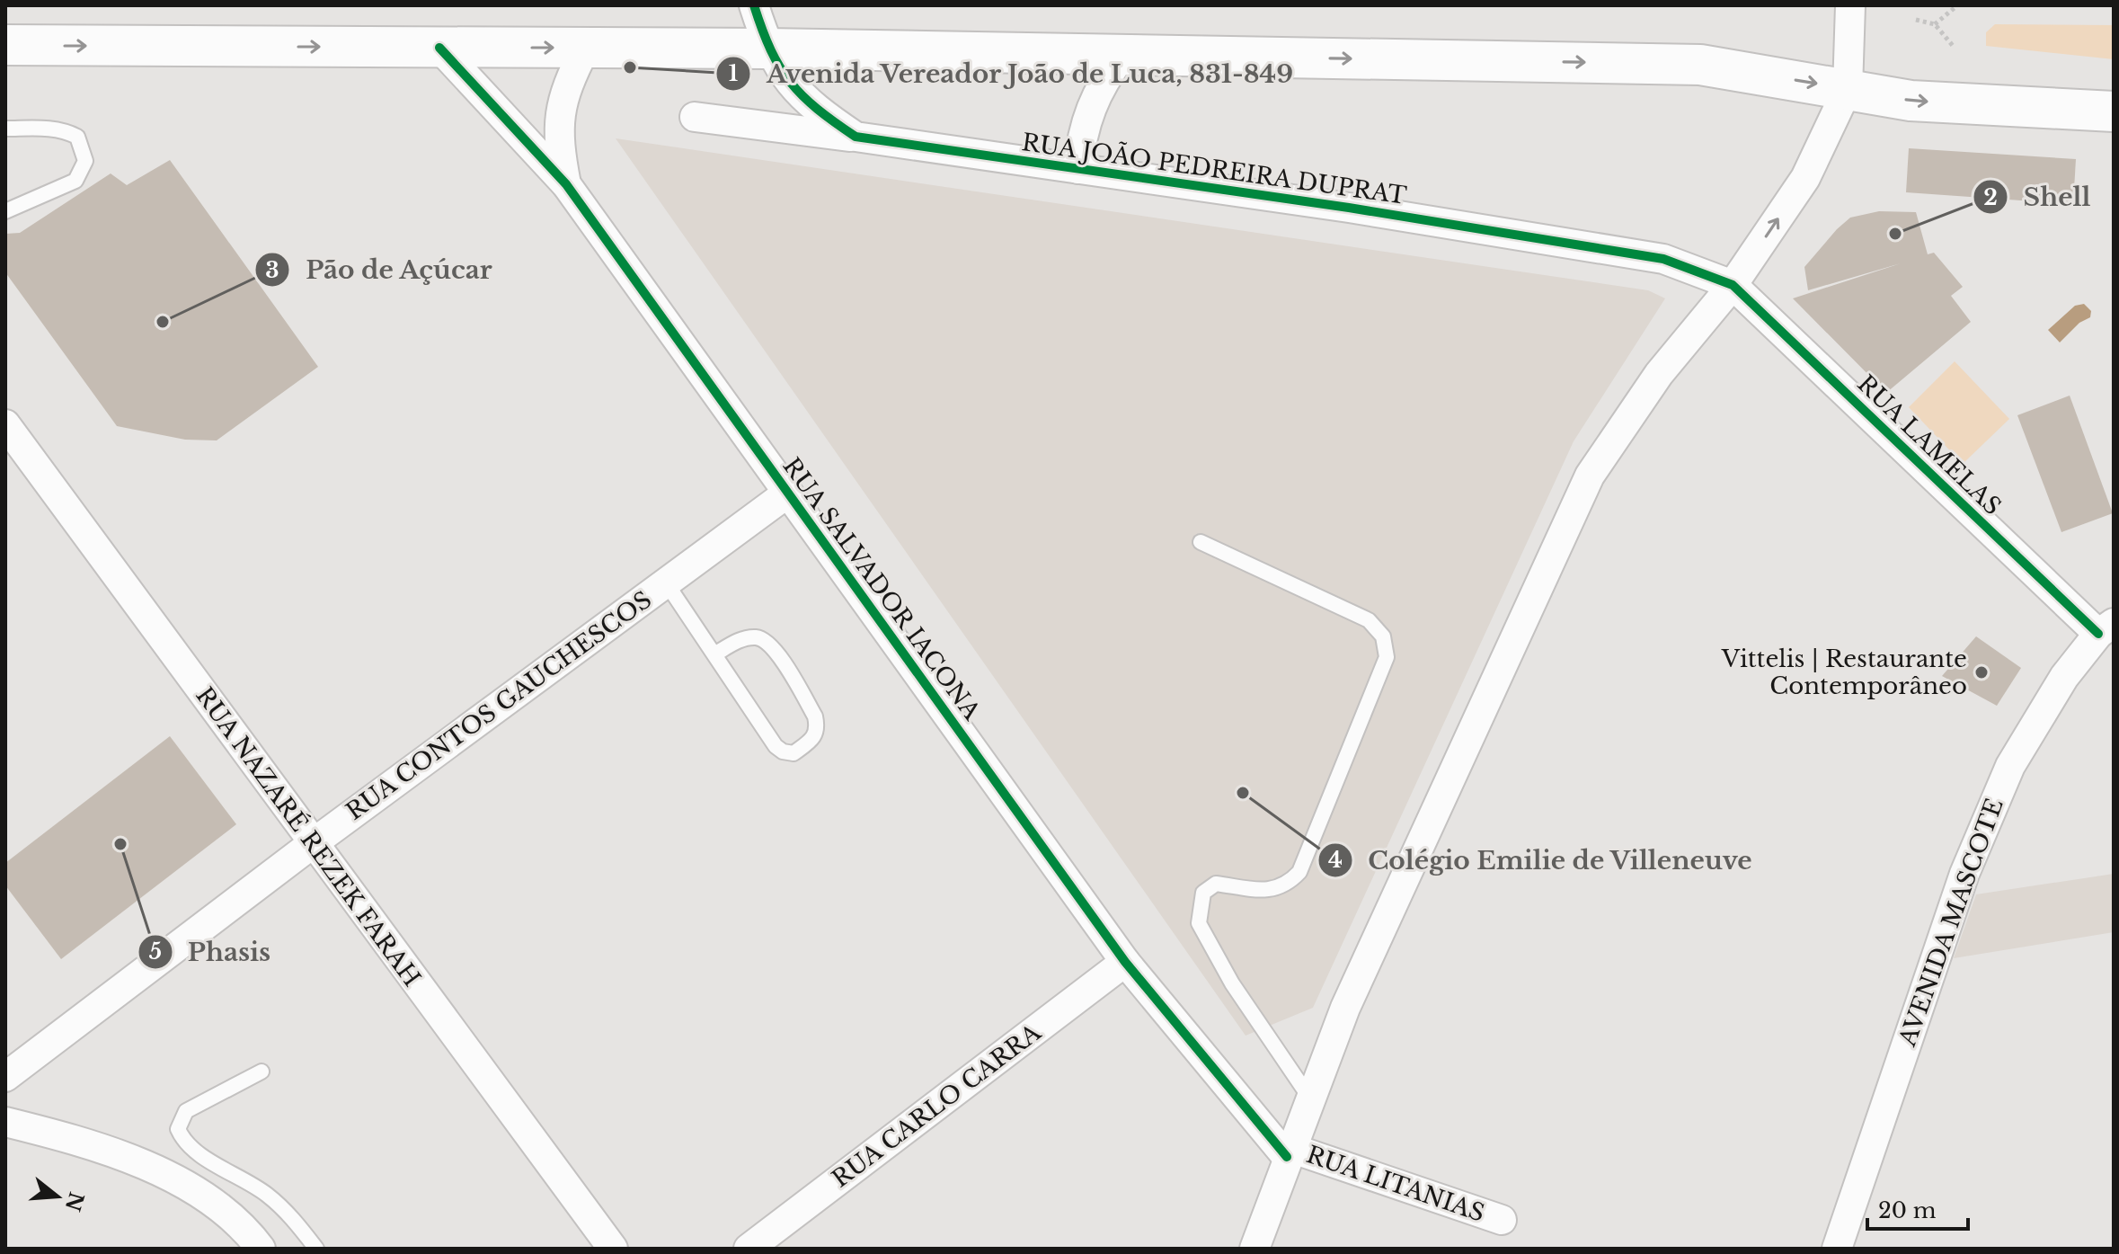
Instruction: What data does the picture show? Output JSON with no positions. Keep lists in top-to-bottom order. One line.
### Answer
{"streets":{"street":["RUA JOÃO PEDREIRA DUPRAT","RUA LAMELAS","RUA SALVADOR IACONA","RUA CONTOS GAUCHESCOS","RUA NAZARÉ REZEK FARAH","AVENIDA MASCOTE","RUA CARLO CARRA","RUA LITANIAS"]},"crossings":[["RUA JOÃO PEDREIRA DUPRAT","RUA LAMELAS"],["RUA LAMELAS","AVENIDA MASCOTE"],["RUA SALVADOR IACONA","RUA CONTOS GAUCHESCOS"],["RUA SALVADOR IACONA","RUA CARLO CARRA"],["RUA SALVADOR IACONA","RUA LITANIAS"],["RUA CONTOS GAUCHESCOS","RUA NAZARÉ REZEK FARAH"]],"places":["Avenida Vereador João de Luca, 831-849","Shell","Pão de Açúcar","Vittelis | Restaurante Contemporâneo","Colégio Emilie de Villeneuve","Phasis"],"scale_bar":"20 m","north":"right"}
